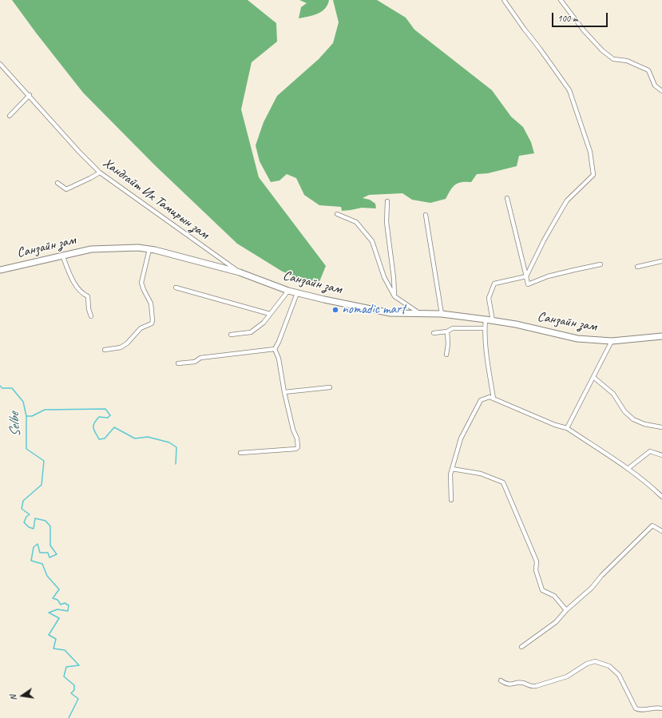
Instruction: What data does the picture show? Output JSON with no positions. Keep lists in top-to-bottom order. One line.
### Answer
{"streets":{"main road":["Санзайн зам"],"street":["Хандгайт Их Тамирын зам"]},"crossings":[["Хандгайт Их Тамирын зам","Санзайн зам"]],"water":["Selbe"],"places":["nomadic mart"],"scale_bar":"100 m","north":"left"}
